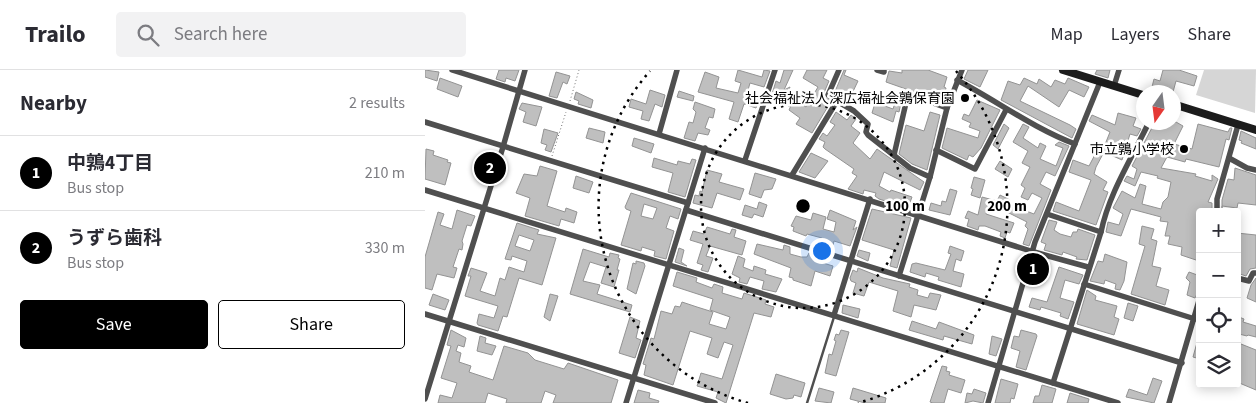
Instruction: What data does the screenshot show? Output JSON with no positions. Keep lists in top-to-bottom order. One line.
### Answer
{"places":["社会福祉法人深広福祉会鶉保育園","市立鶉小学校"],"north":"bottom","page":{"header":"Trailo","search":"Search here","nav":["Map","Layers","Share"],"heading":["Nearby","2 results"],"list":[{"mark":"1","name":"中鶉4丁目","note":"Bus stop","value":"210 m"},{"mark":"2","name":"うずら歯科","note":"Bus stop","value":"330 m"}],"pins":["2","1"],"map_buttons":["+","−"],"buttons":["Save","Share"]},"rings":["100 m","200 m"]}
